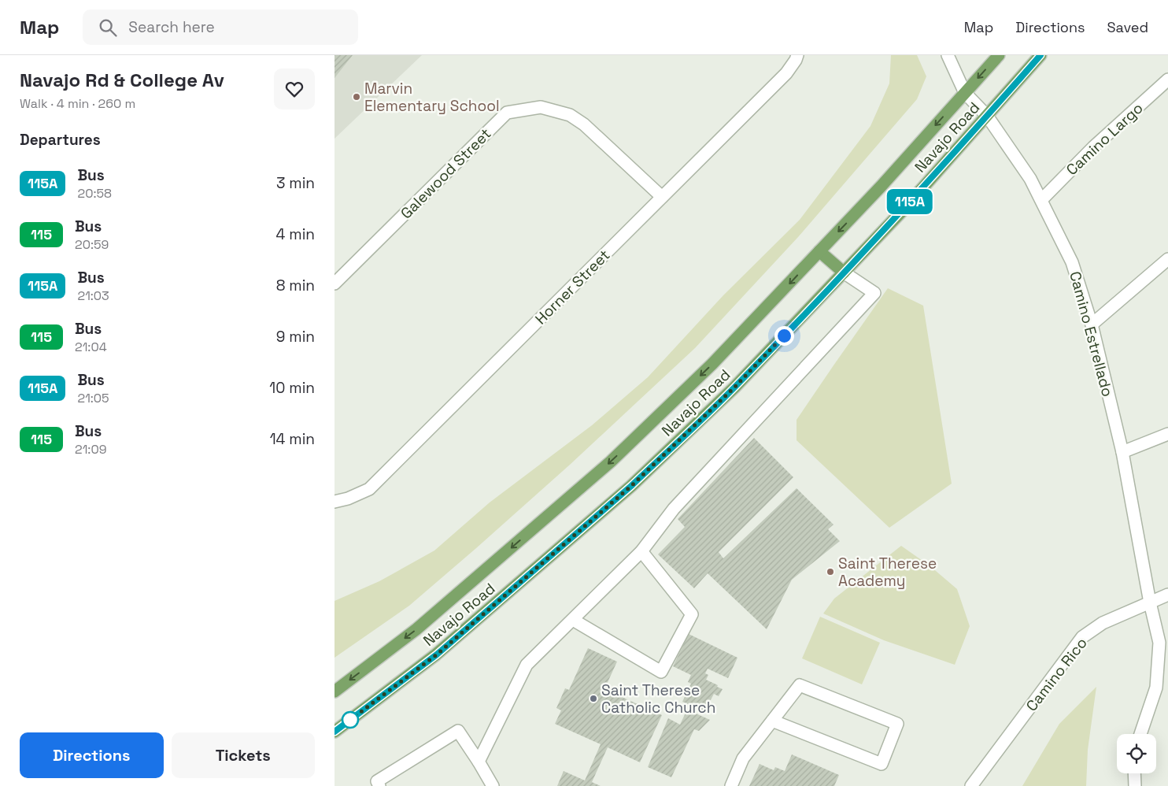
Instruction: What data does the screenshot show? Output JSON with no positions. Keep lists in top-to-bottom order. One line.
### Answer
{"streets":{"main road":["Navajo Road"],"street":["Camino Largo","Galewood Street","Horner Street","Camino Estrellado","Camino Rico"]},"crossings":[["Navajo Road","Camino Estrellado"],["Camino Largo","Camino Estrellado"],["Galewood Street","Horner Street"],["Camino Estrellado","Camino Rico"]],"places":["Marvin Elementary School","Saint Therese Academy","Saint Therese Catholic Church"],"lines":["bus line 115A"],"page":{"header":"Map","search":"Search here","nav":["Map","Directions","Saved"],"heading":[["Navajo Rd & College Av","Walk · 4 min · 260 m"],"Departures"],"on_map":"115A","list":[{"mark":"115A","name":"Bus","note":"20:58","value":"3 min"},{"mark":"115","name":"Bus","note":"20:59","value":"4 min"},{"mark":"115A","name":"Bus","note":"21:03","value":"8 min"},{"mark":"115","name":"Bus","note":"21:04","value":"9 min"},{"mark":"115A","name":"Bus","note":"21:05","value":"10 min"},{"mark":"115","name":"Bus","note":"21:09","value":"14 min"}],"buttons":["Directions","Tickets"]}}
